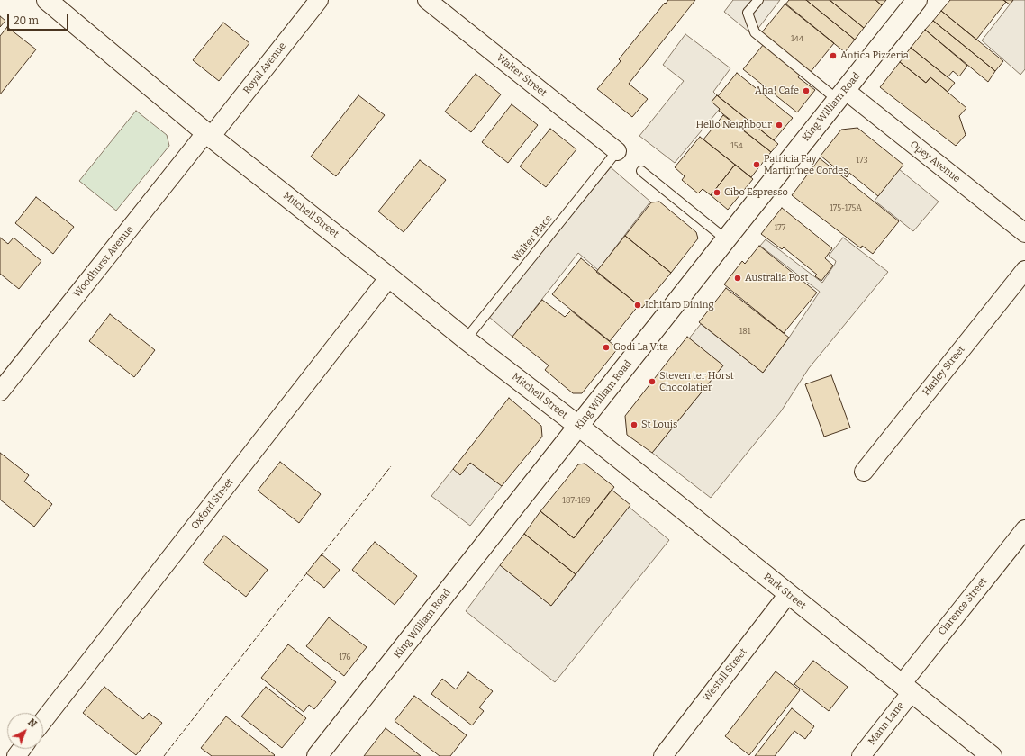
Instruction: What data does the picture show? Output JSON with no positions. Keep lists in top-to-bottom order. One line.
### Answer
{"streets":{"street":["Royal Avenue","Walter Street","King William Road","Opey Avenue","Mitchell Street","Woodhurst Avenue","Harley Street","Oxford Street","Park Street","Clarence Street","Westall Street","Mann Lane"],"lane":["Walter Place"]},"crossings":[["Royal Avenue","Mitchell Street"],["Royal Avenue","Woodhurst Avenue"],["Walter Street","Walter Place"],["King William Road","Opey Avenue"],["King William Road","Mitchell Street"],["King William Road","Park Street"],["Mitchell Street","Walter Place"],["Mitchell Street","Woodhurst Avenue"],["Mitchell Street","Oxford Street"],["Mitchell Street","Park Street"],["Park Street","Clarence Street"],["Park Street","Westall Street"],["Park Street","Mann Lane"],["Clarence Street","Mann Lane"]],"places":["Antica Pizzeria","Aha! Cafe","Hello Neighbour","Patricia Fay Martin nee Cordes","Cibo Espresso","Australia Post","Ichitaro Dining","Godi La Vita","Steven ter Horst Chocolatier","St Louis"],"house_numbers":["144","154","173","175-175A","177","181","187-189","176"],"scale_bar":"20 m","north":"top right"}
